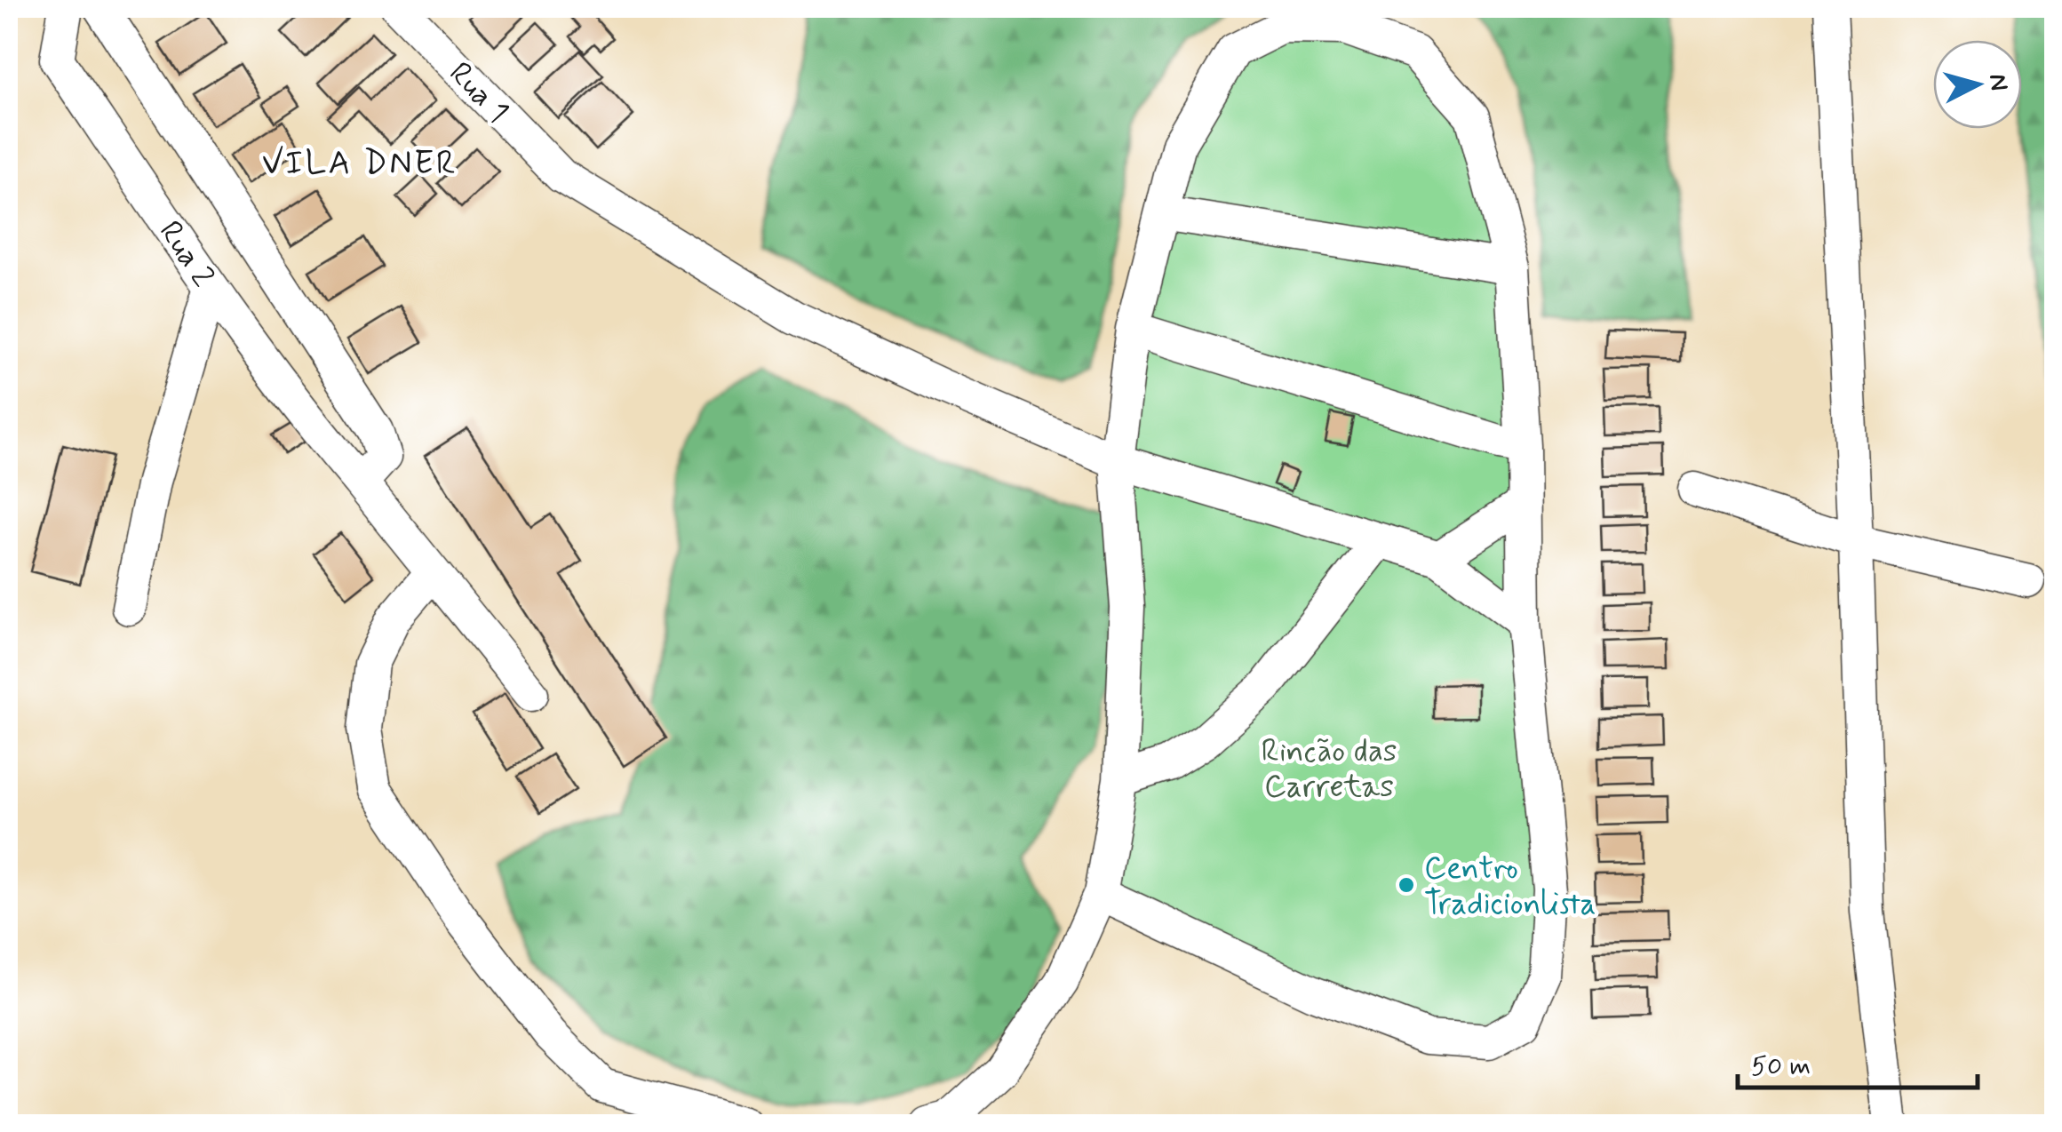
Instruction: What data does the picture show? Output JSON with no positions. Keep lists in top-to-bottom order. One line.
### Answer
{"streets":{"street":["Rua 1","Rua 2"]},"districts":["VILA DNER"],"parks":["Rincão das Carretas"],"places":["Centro Tradicionlista"],"scale_bar":"50 m","north":"right"}
